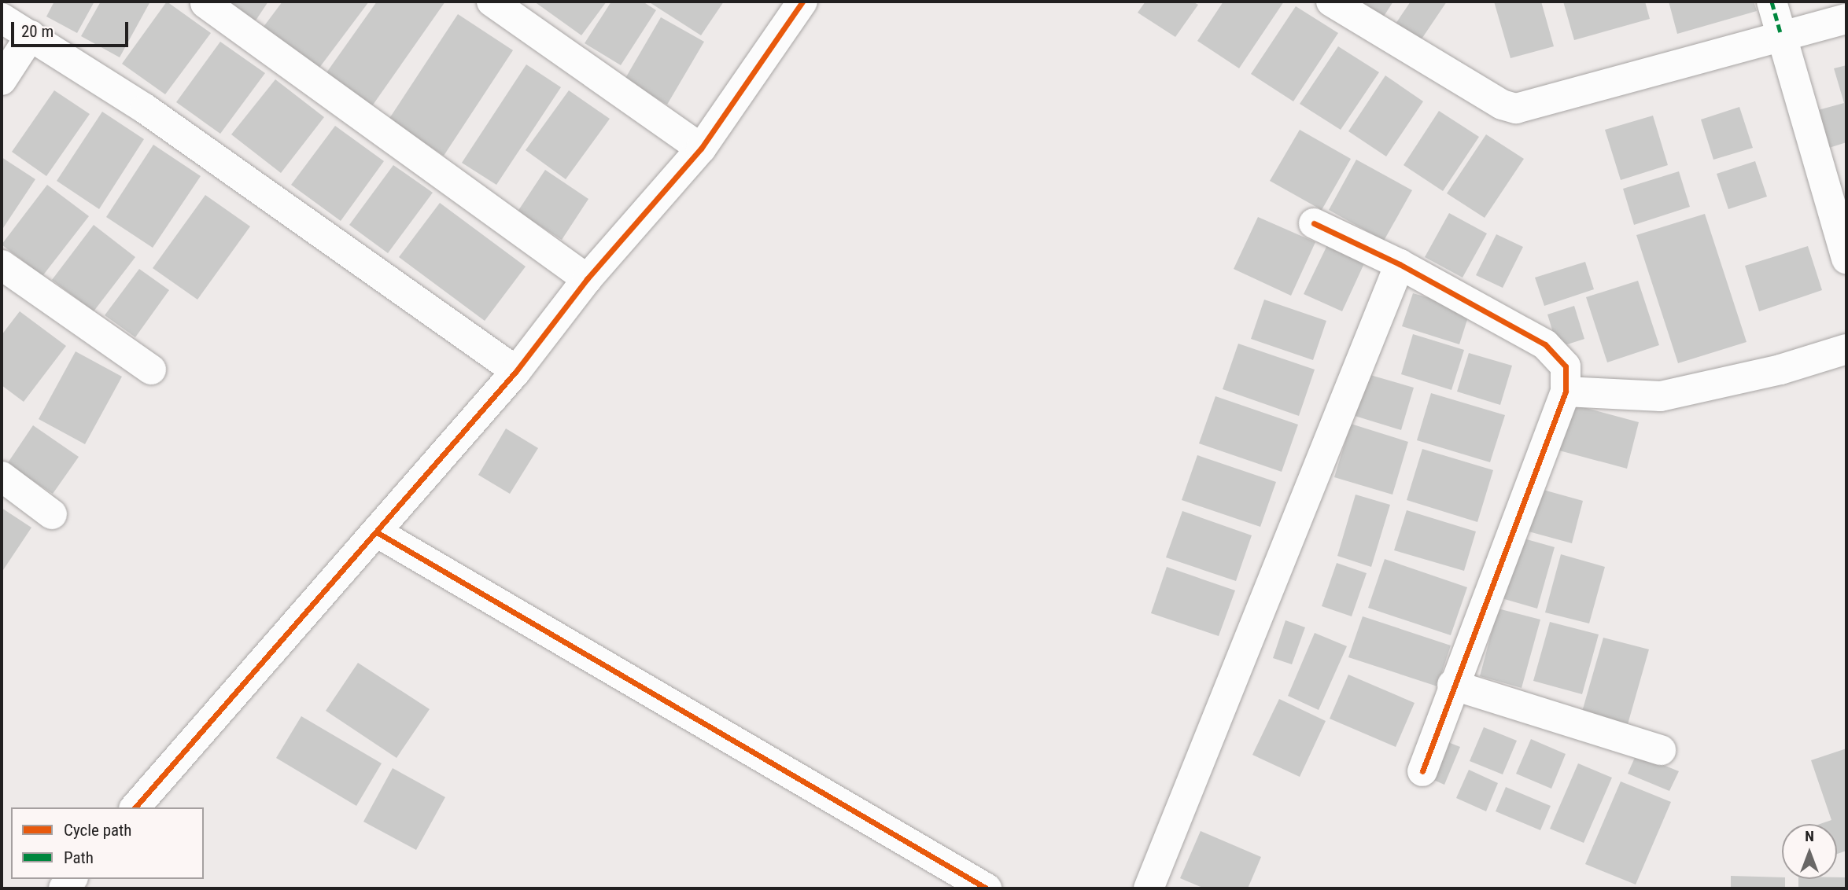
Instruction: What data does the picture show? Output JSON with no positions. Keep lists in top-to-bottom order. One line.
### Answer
{"legend":["Cycle path","Path"],"scale_bar":"20 m","north":"top"}
